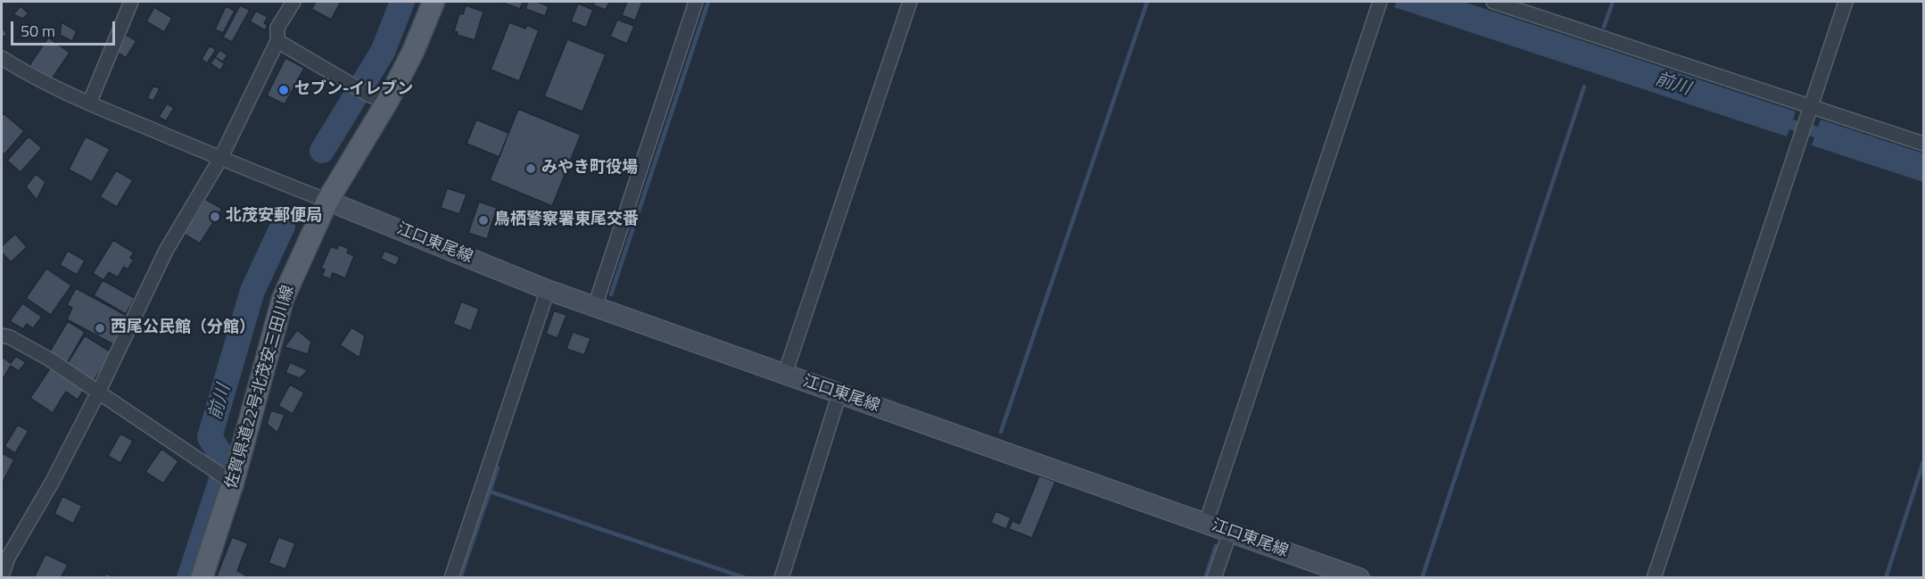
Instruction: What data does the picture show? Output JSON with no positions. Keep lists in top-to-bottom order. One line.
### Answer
{"streets":{"main road":["江口東尾線","佐賀県道22号北茂安三田川線"]},"crossings":[["江口東尾線","佐賀県道22号北茂安三田川線"]],"water":["前川"],"places":["セブン-イレブン","みやき町役場","北茂安郵便局","鳥栖警察署東尾交番","西尾公民館（分館）"],"scale_bar":"50 m"}
